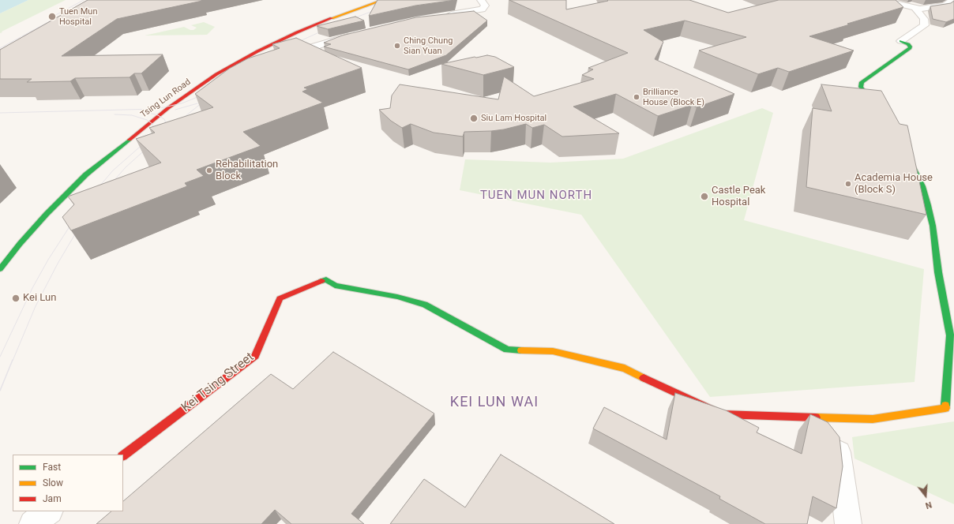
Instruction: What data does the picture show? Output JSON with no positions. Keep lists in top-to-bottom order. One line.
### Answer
{"streets":{"street":["Tsing Lun Road","Kei Tsing Street"]},"districts":["TUEN MUN NORTH","KEI LUN WAI"],"places":["Tuen Mun Hospital","Ching Chung Sian Yuan","Brilliance House (Block E)","Siu Lam Hospital","Rehabilitation Block","Academia House (Block S)","Castle Peak Hospital","Kei Lun"],"legend":["Fast","Slow","Jam"],"north":"bottom"}
